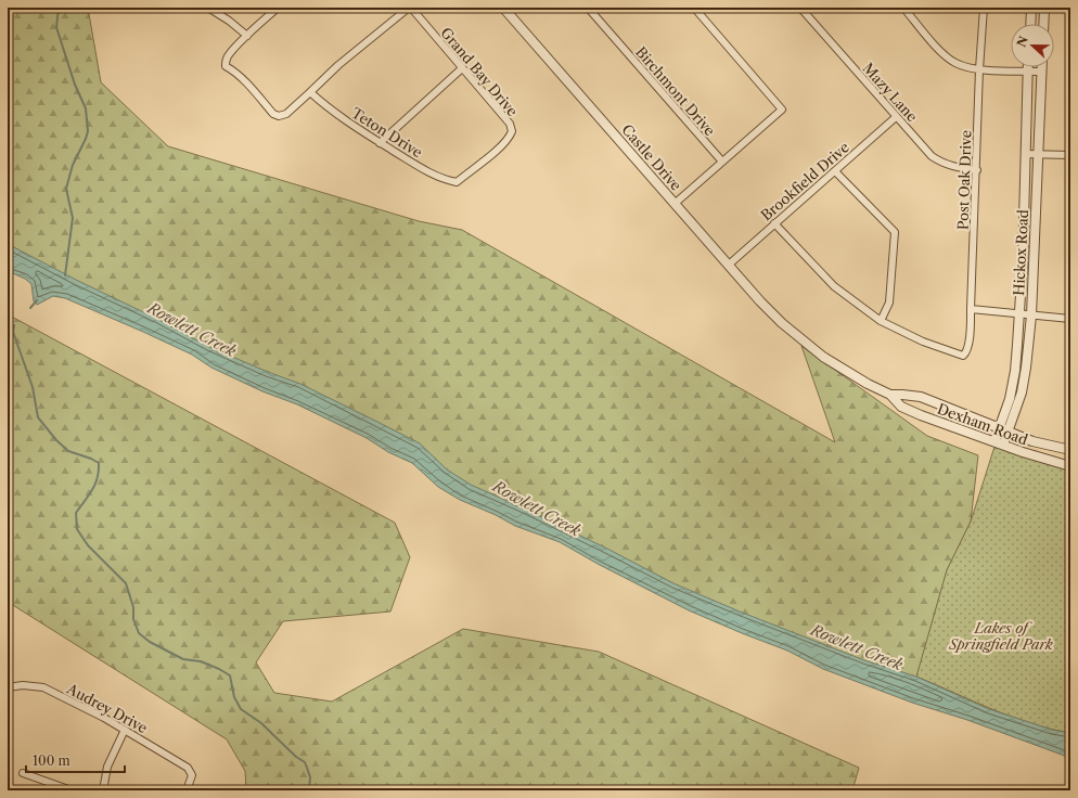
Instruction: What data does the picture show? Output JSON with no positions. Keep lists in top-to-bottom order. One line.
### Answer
{"streets":{"street":["Grand Bay Drive","Birchmont Drive","Mazy Lane","Teton Drive","Castle Drive","Post Oak Drive","Brookfield Drive","Hickox Road","Dexham Road","Audrey Drive"]},"crossings":[["Grand Bay Drive","Teton Drive"],["Mazy Lane","Post Oak Drive"],["Mazy Lane","Brookfield Drive"],["Castle Drive","Brookfield Drive"],["Castle Drive","Dexham Road"],["Hickox Road","Dexham Road"]],"water":["Rowlett Creek"],"parks":["Lakes of Springfield Park"],"scale_bar":"100 m","north":"left"}
